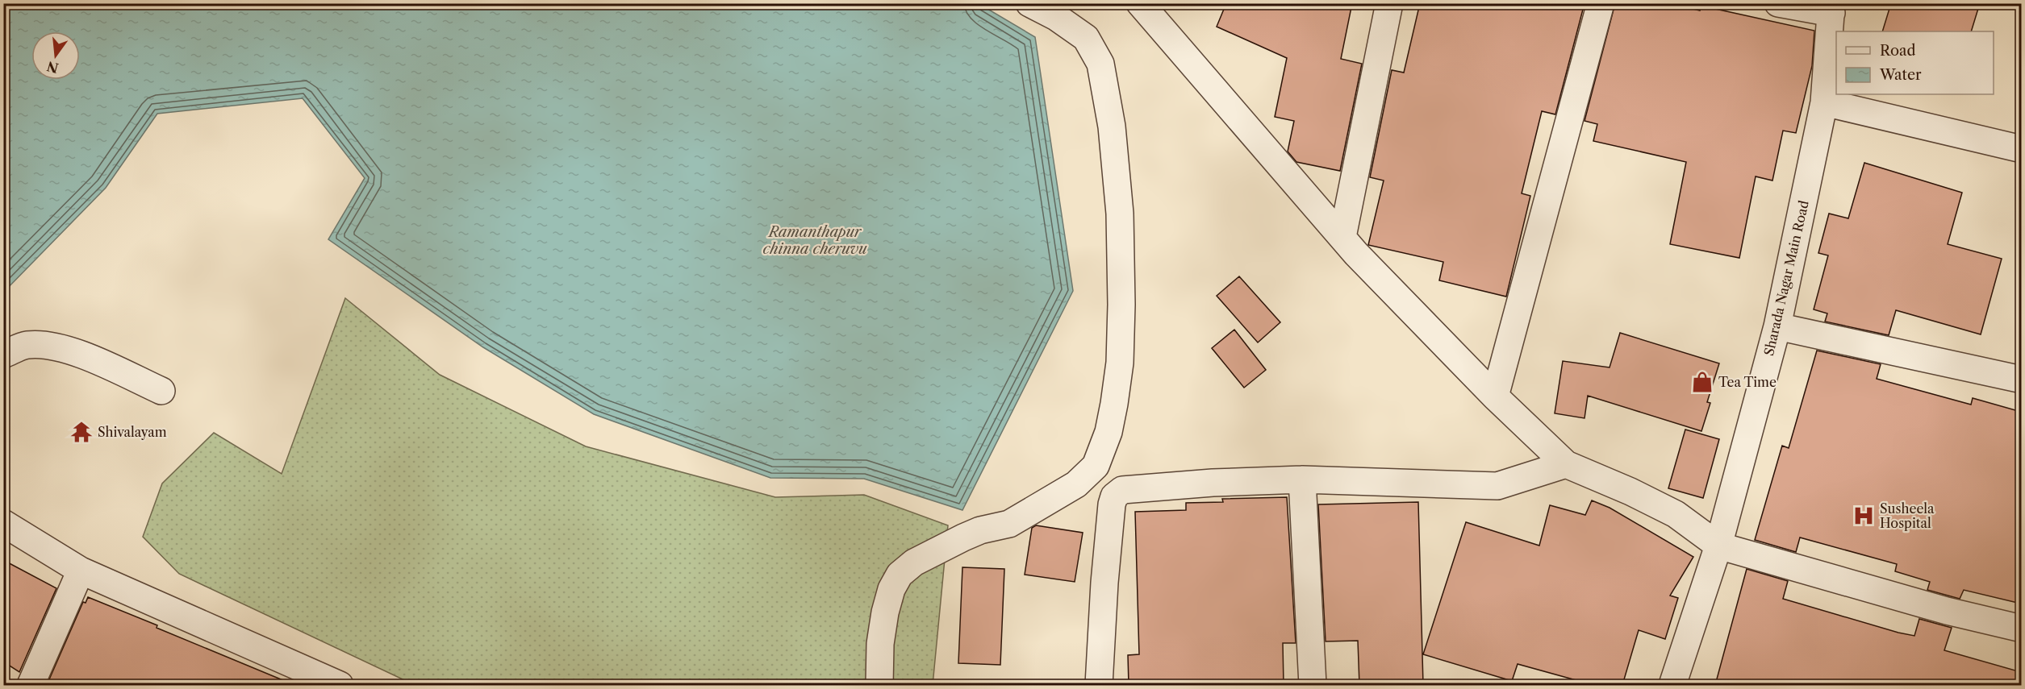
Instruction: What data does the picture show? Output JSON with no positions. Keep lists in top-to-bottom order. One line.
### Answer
{"streets":{"street":["Sharada Nagar Main Road"]},"water":["Ramanthapur chinna cheruvu"],"places":{"shop":["Tea Time"],"temple":["Shivalayam"],"hospital":["Susheela Hospital"]},"legend":["Road","Water"],"north":"bottom"}
